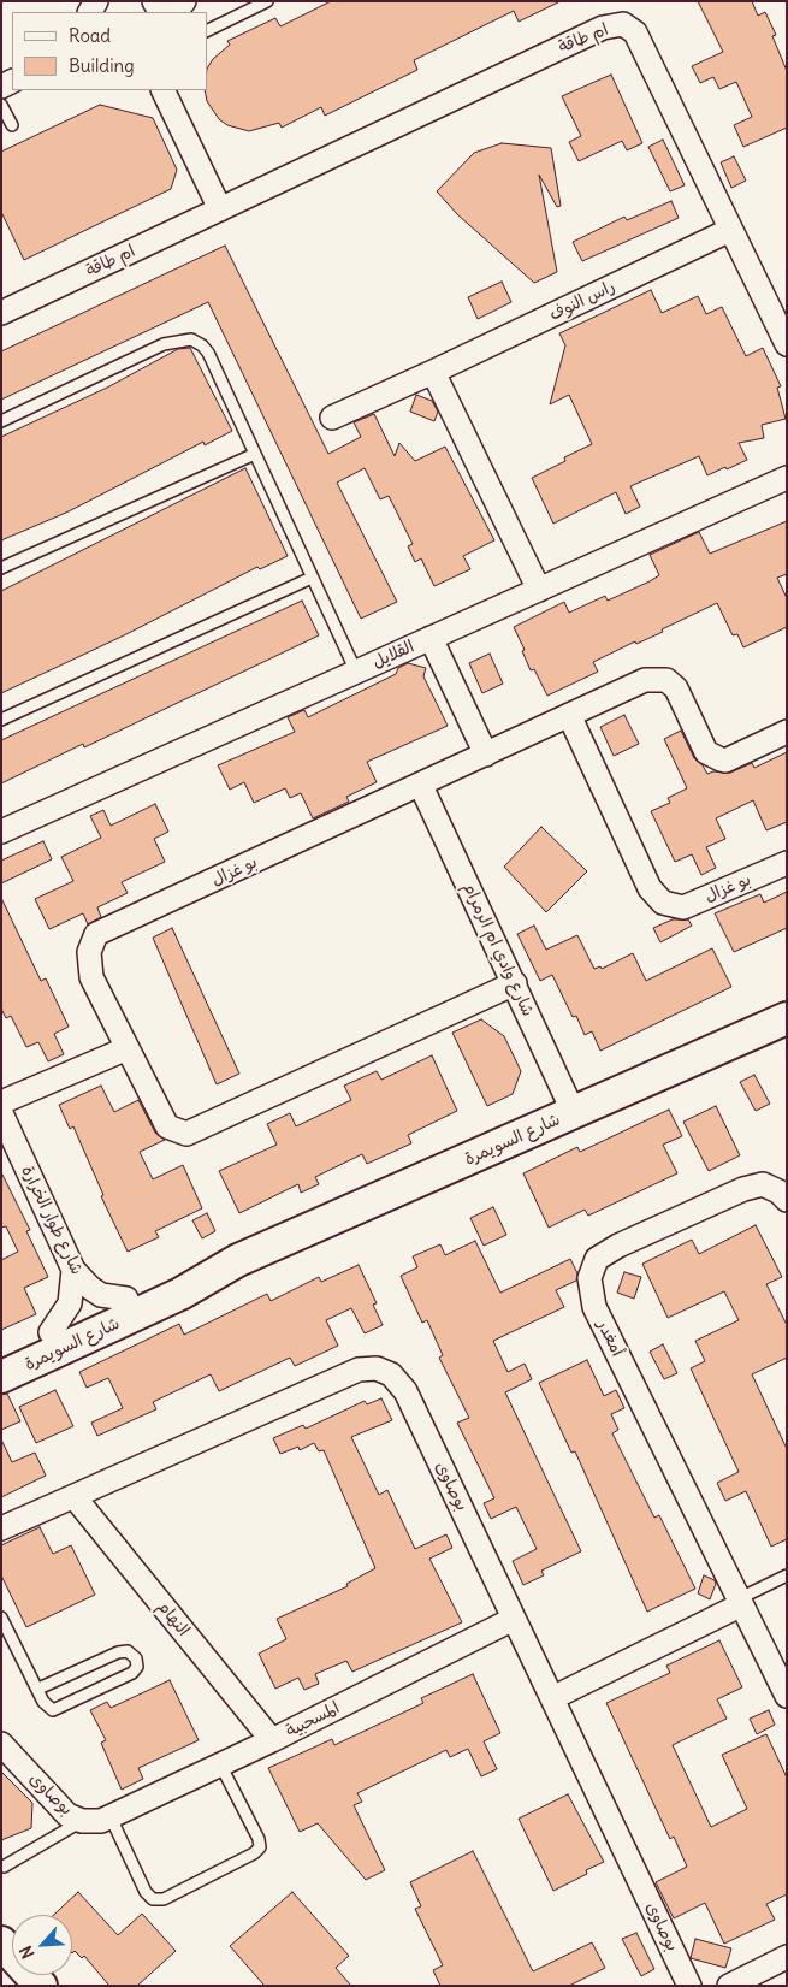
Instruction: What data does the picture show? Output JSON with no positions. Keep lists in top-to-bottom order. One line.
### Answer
{"streets":{"street":["ام طاقة","راس النوف","القلايل","بو غزال","شارع وادي ام الرمرام","شارع السويمرة","شارع طوار الخرارة","أمغدر","بوصاوى","النهام","المسحبية"]},"crossings":[["ام طاقة","راس النوف"],["بو غزال","شارع وادي ام الرمرام"],["شارع وادي ام الرمرام","شارع السويمرة"],["شارع السويمرة","شارع طوار الخرارة"],["بوصاوى","النهام"],["بوصاوى","المسحبية"],["النهام","المسحبية"]],"legend":["Road","Building"],"north":"bottom left"}
